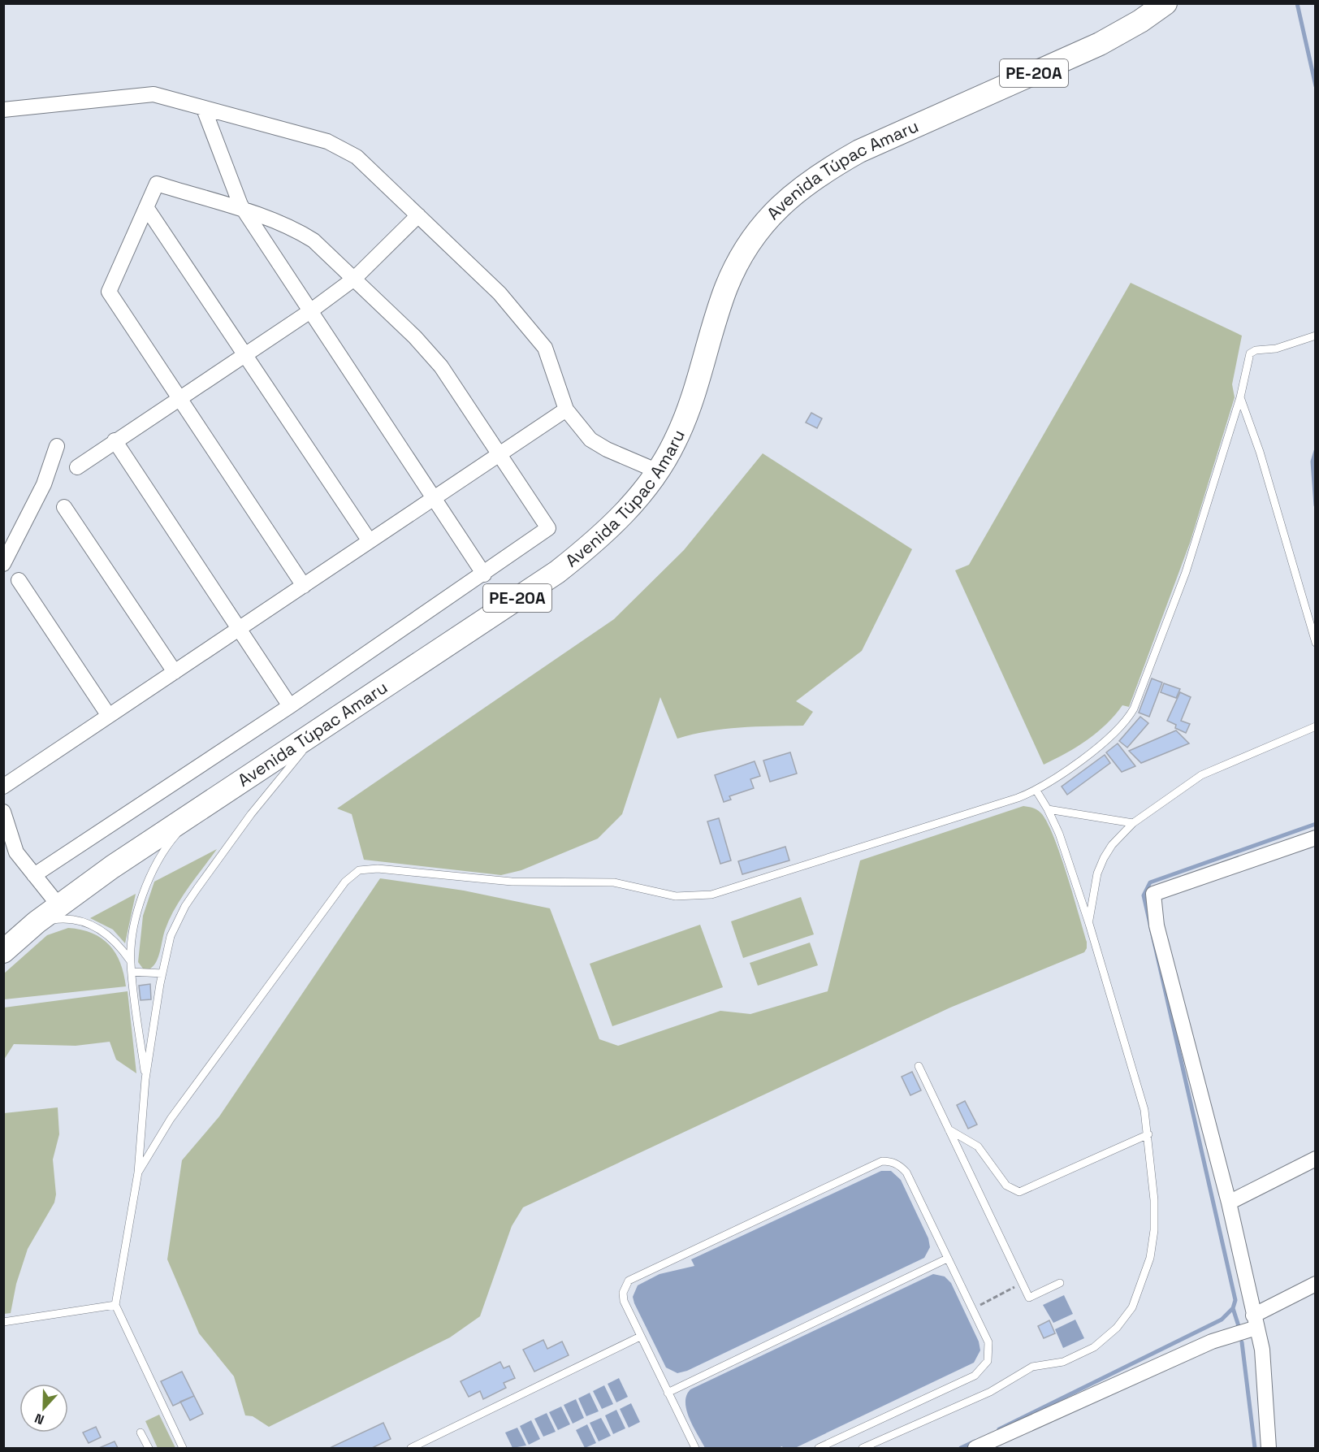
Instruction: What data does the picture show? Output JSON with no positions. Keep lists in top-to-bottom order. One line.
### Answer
{"streets":{"highway":["PE-20A","Avenida Túpac Amaru"]},"north":"bottom"}
